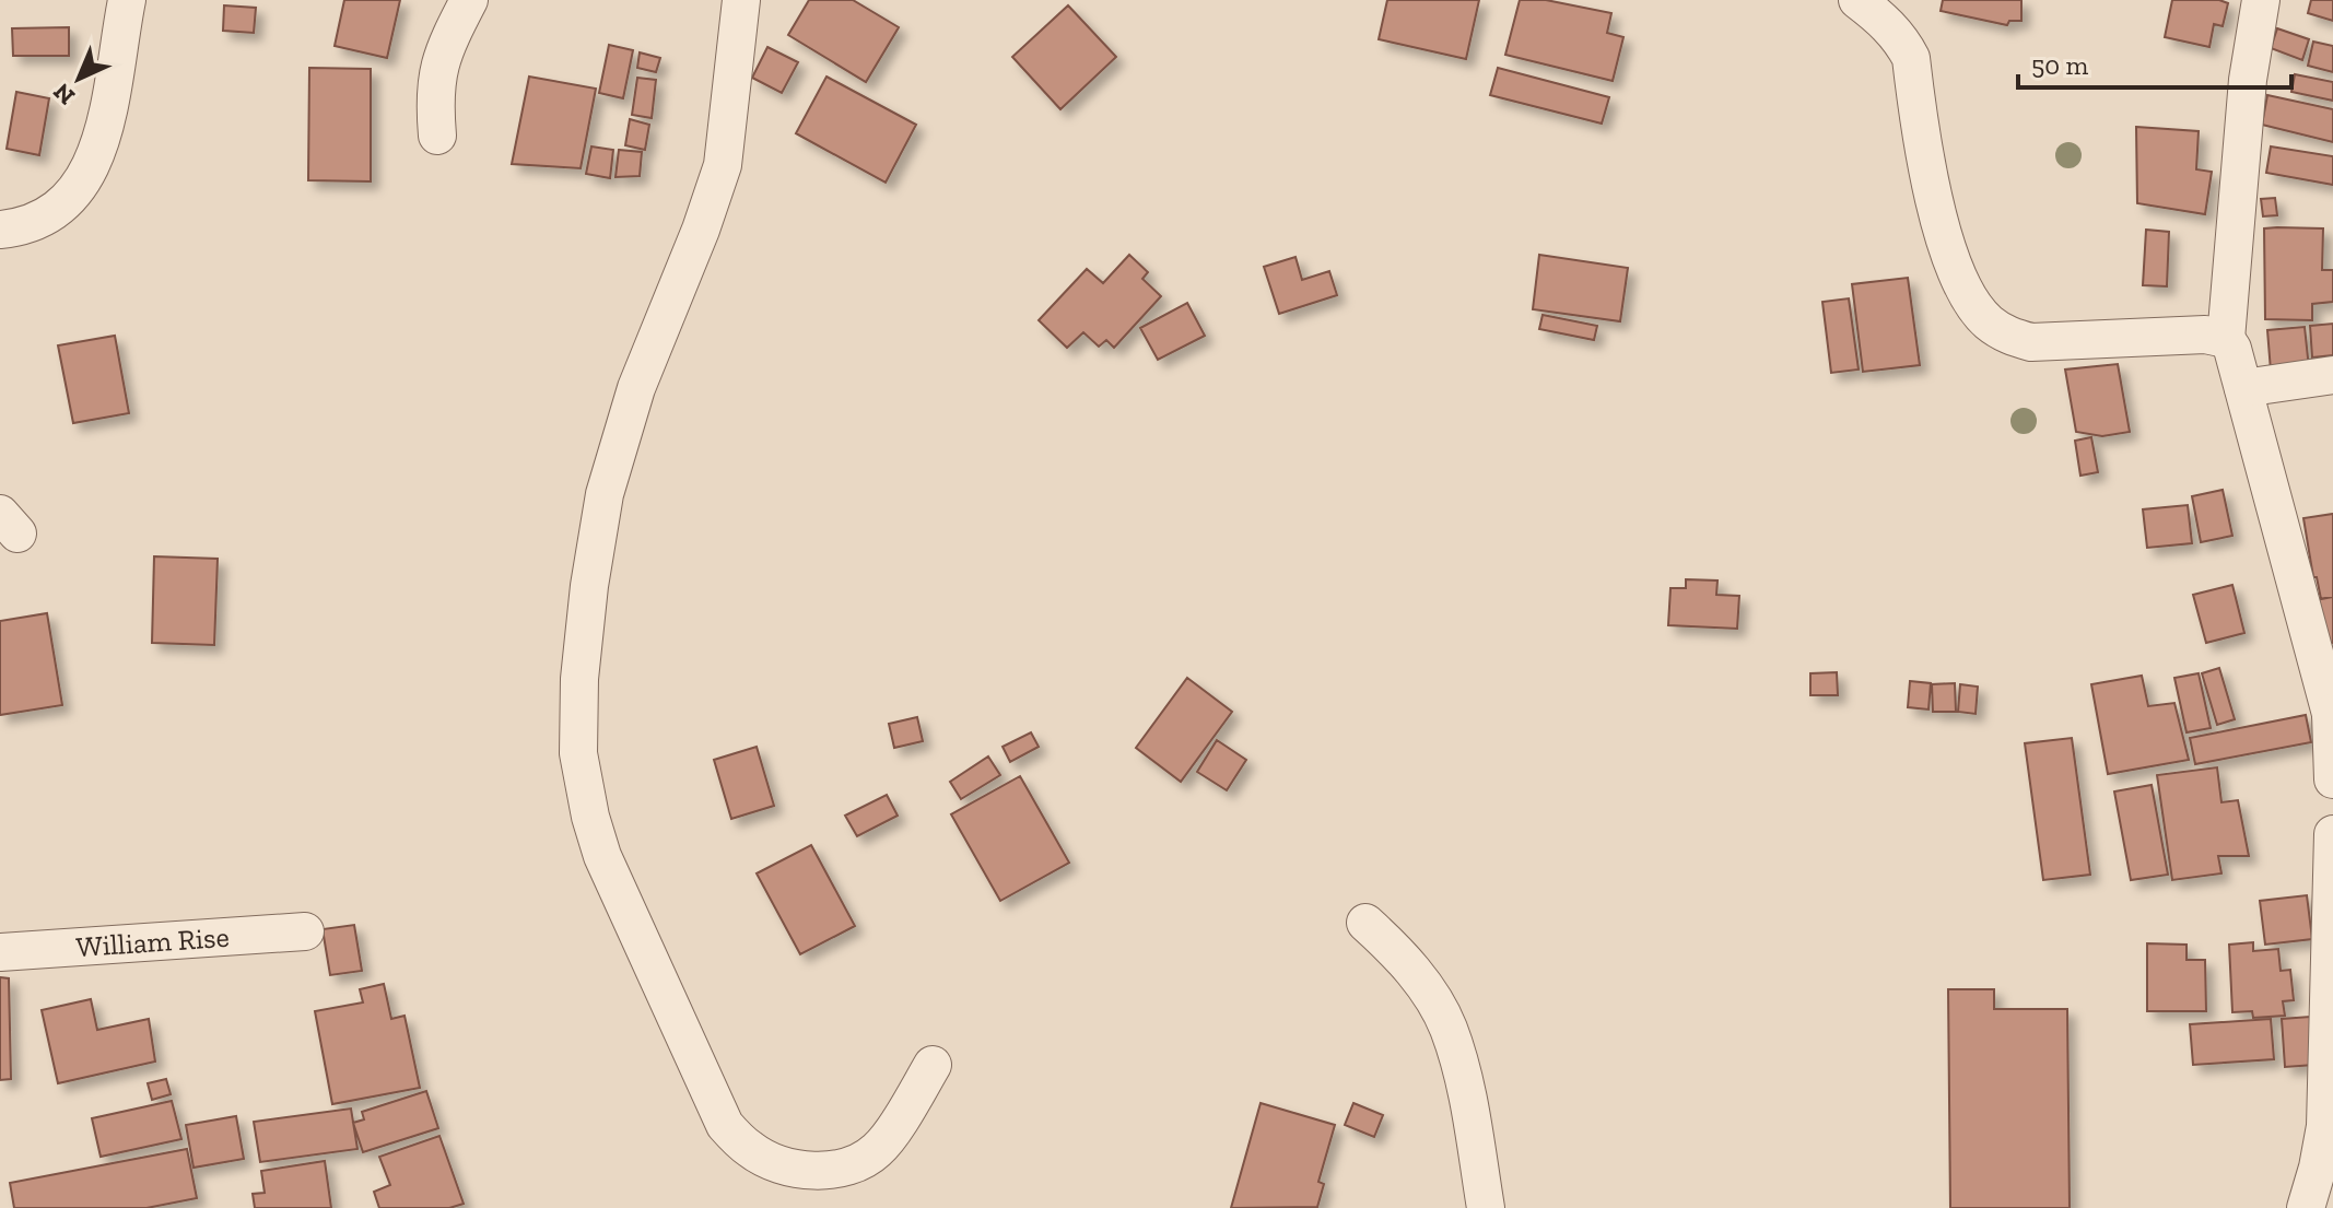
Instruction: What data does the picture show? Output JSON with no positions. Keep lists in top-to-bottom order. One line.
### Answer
{"streets":{"street":["William Rise"]},"scale_bar":"50 m","north":"bottom left"}
